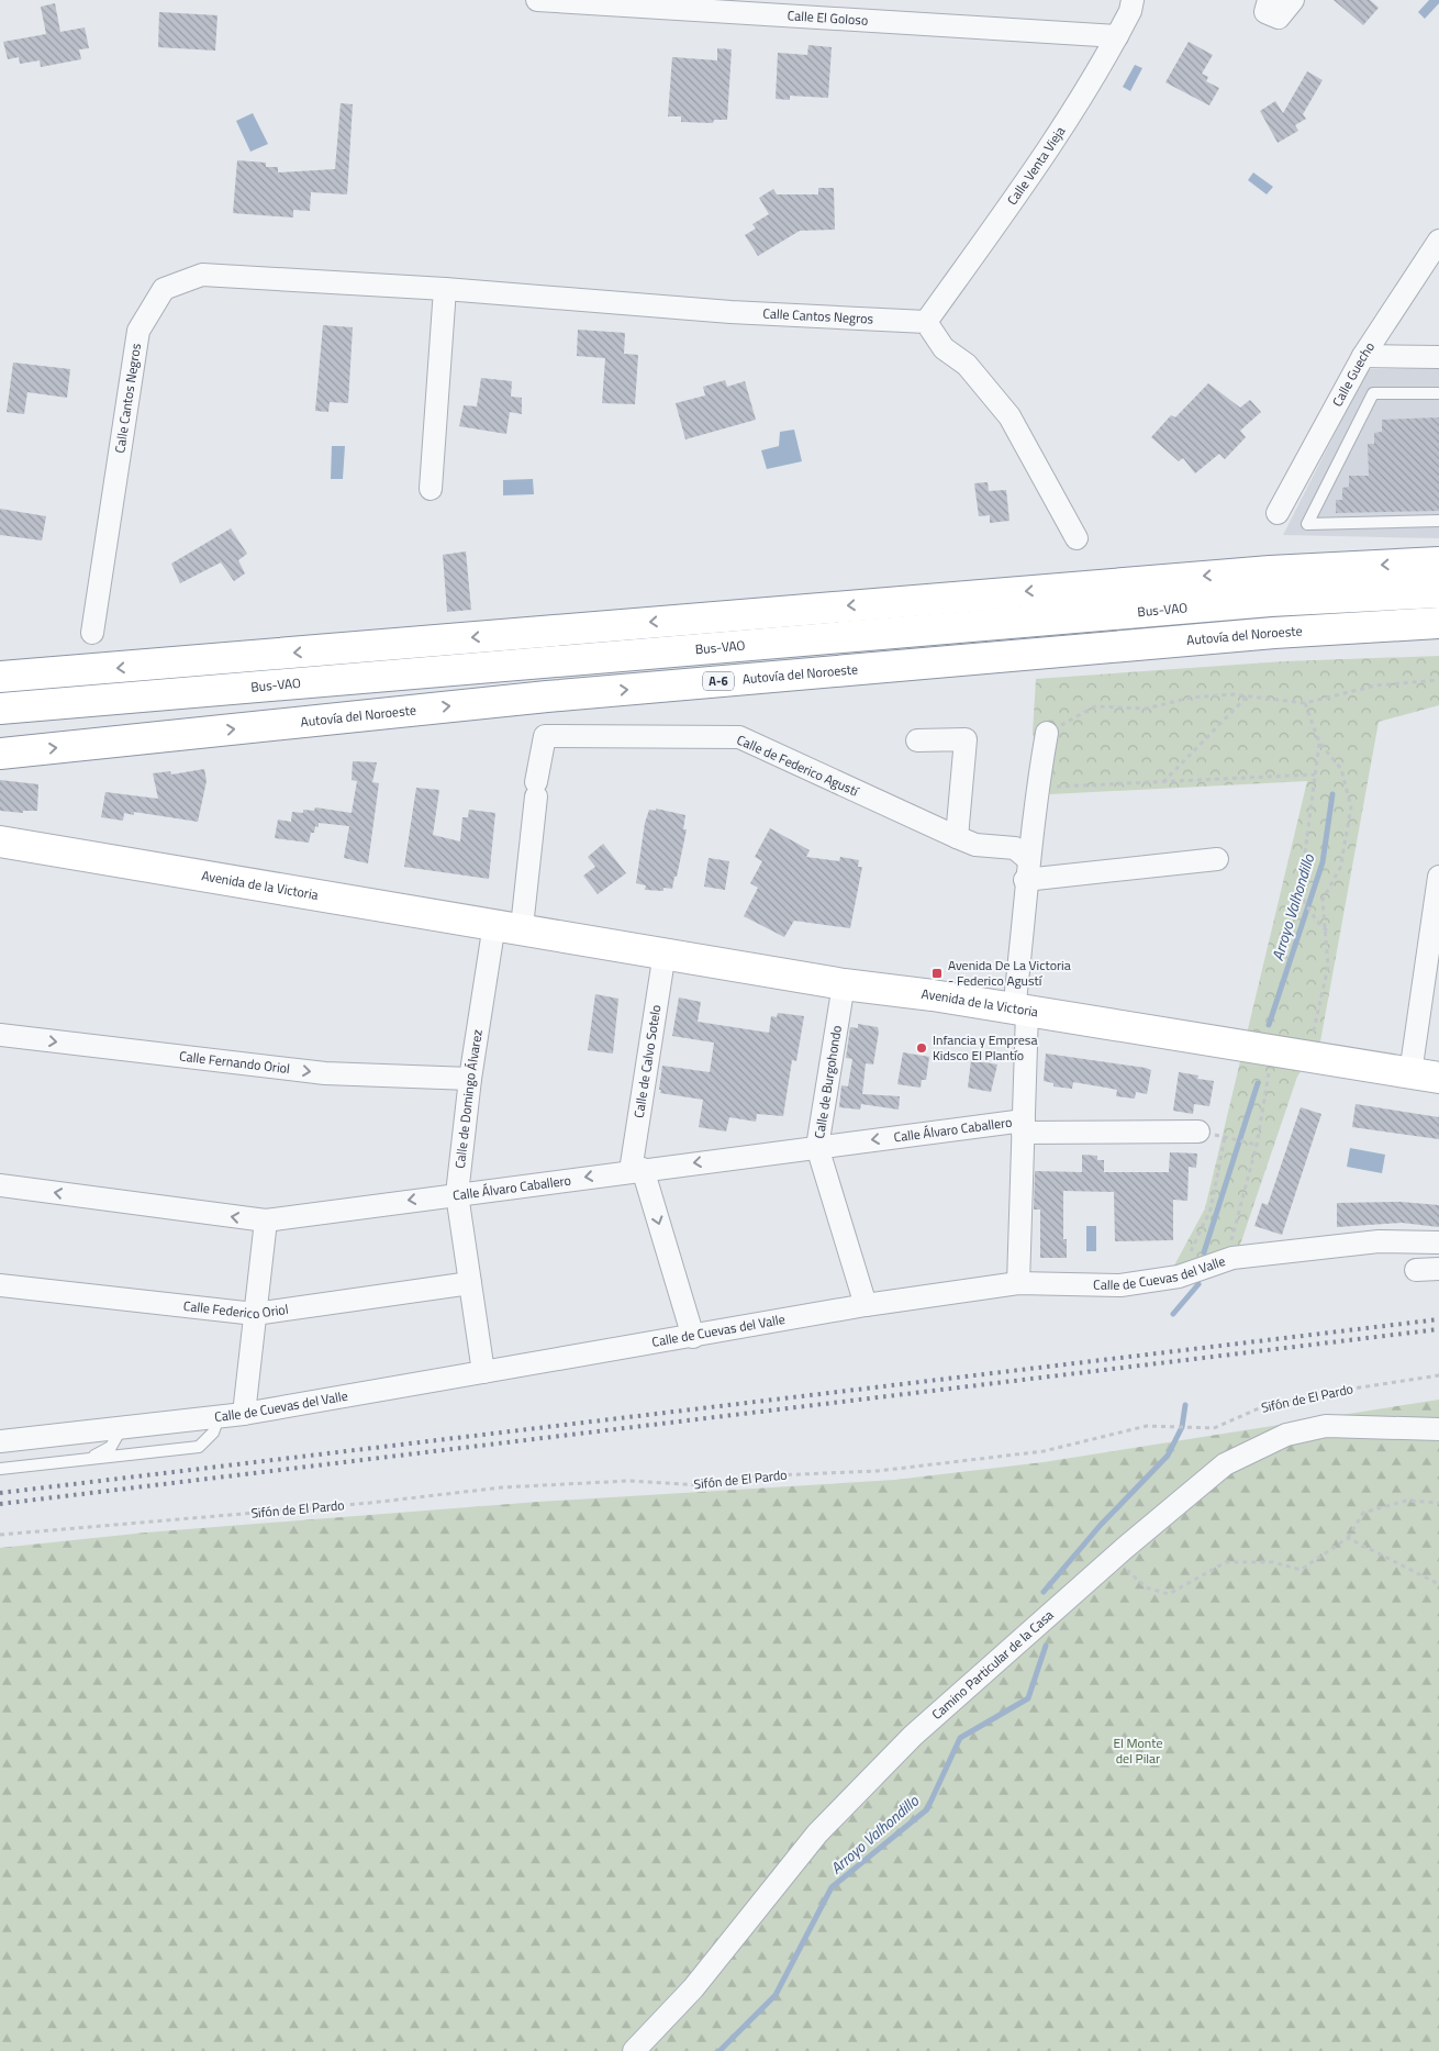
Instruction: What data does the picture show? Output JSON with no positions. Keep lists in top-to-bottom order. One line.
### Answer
{"streets":{"main road":["Bus-VAO","Autovía del Noroeste","A-6","Avenida de la Victoria"],"street":["Calle El Goloso","Calle Venta Vieja","Calle Cantos Negros","Calle Guecho","Calle de Federico Agustí","Calle de Calvo Sotelo","Calle Fernando Oriol","Calle de Burgohondo","Calle de Domingo Álvarez","Calle Álvaro Caballero","Calle de Cuevas del Valle","Calle Federico Oriol","Camino Particular de la Casa"],"path":["Sifón de El Pardo"]},"crossings":[["Calle El Goloso","Calle Venta Vieja"],["Calle Venta Vieja","Calle Cantos Negros"],["Calle de Federico Agustí","Avenida de la Victoria"],["Calle de Federico Agustí","Calle de Domingo Álvarez"],["Avenida de la Victoria","Calle de Calvo Sotelo"],["Avenida de la Victoria","Calle de Burgohondo"],["Avenida de la Victoria","Calle de Domingo Álvarez"],["Calle de Calvo Sotelo","Calle Álvaro Caballero"],["Calle de Calvo Sotelo","Calle de Cuevas del Valle"],["Calle Fernando Oriol","Calle de Domingo Álvarez"],["Calle de Burgohondo","Calle Álvaro Caballero"],["Calle de Burgohondo","Calle de Cuevas del Valle"],["Calle de Domingo Álvarez","Calle Álvaro Caballero"],["Calle de Domingo Álvarez","Calle de Cuevas del Valle"],["Calle de Domingo Álvarez","Calle Federico Oriol"]],"one_way":["Calle de Calvo Sotelo","Calle Fernando Oriol","Calle Álvaro Caballero"],"water":["Arroyo Valhondillo"],"parks":["El Monte del Pilar"],"places":{"transit":["Avenida De La Victoria - Federico Agustí"],"other":["Infancia y Empresa Kidsco El Plantío"]}}
